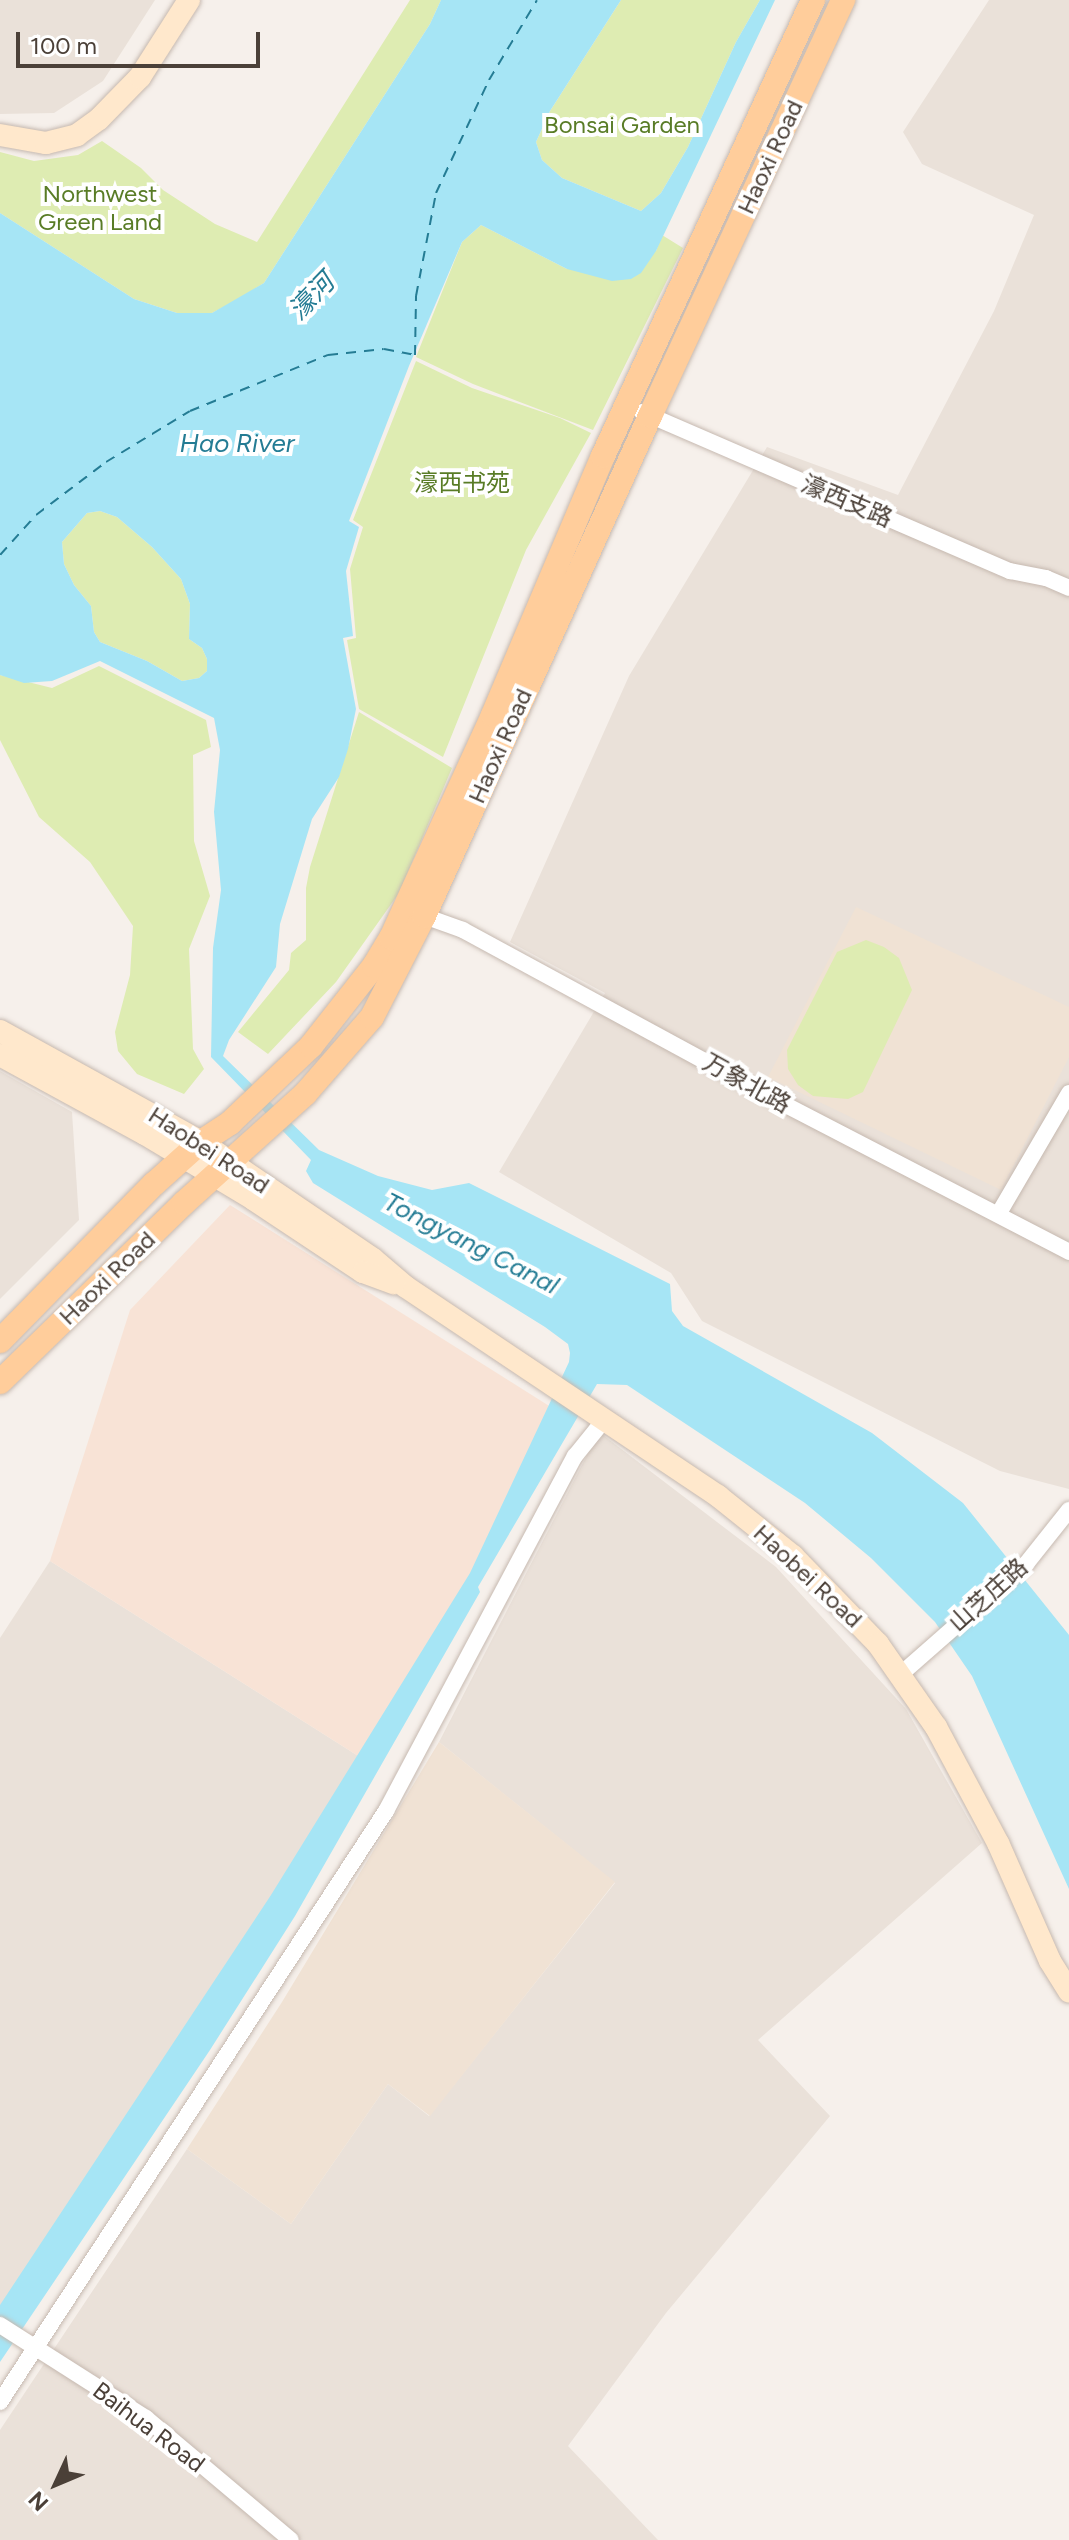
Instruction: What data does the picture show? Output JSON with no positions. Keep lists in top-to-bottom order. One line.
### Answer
{"streets":{"main road":["Haoxi Road"],"street":["濠西支路","万象北路","Haobei Road","山芝庄路","Baihua Road"]},"crossings":[["Haoxi Road","濠西支路"],["Haoxi Road","万象北路"],["Haoxi Road","Haobei Road"],["Haobei Road","山芝庄路"]],"water":["濠河","Hao River","Tongyang Canal"],"parks":["Bonsai Garden","Northwest Green Land","濠西书苑"],"scale_bar":"100 m","north":"bottom left"}
